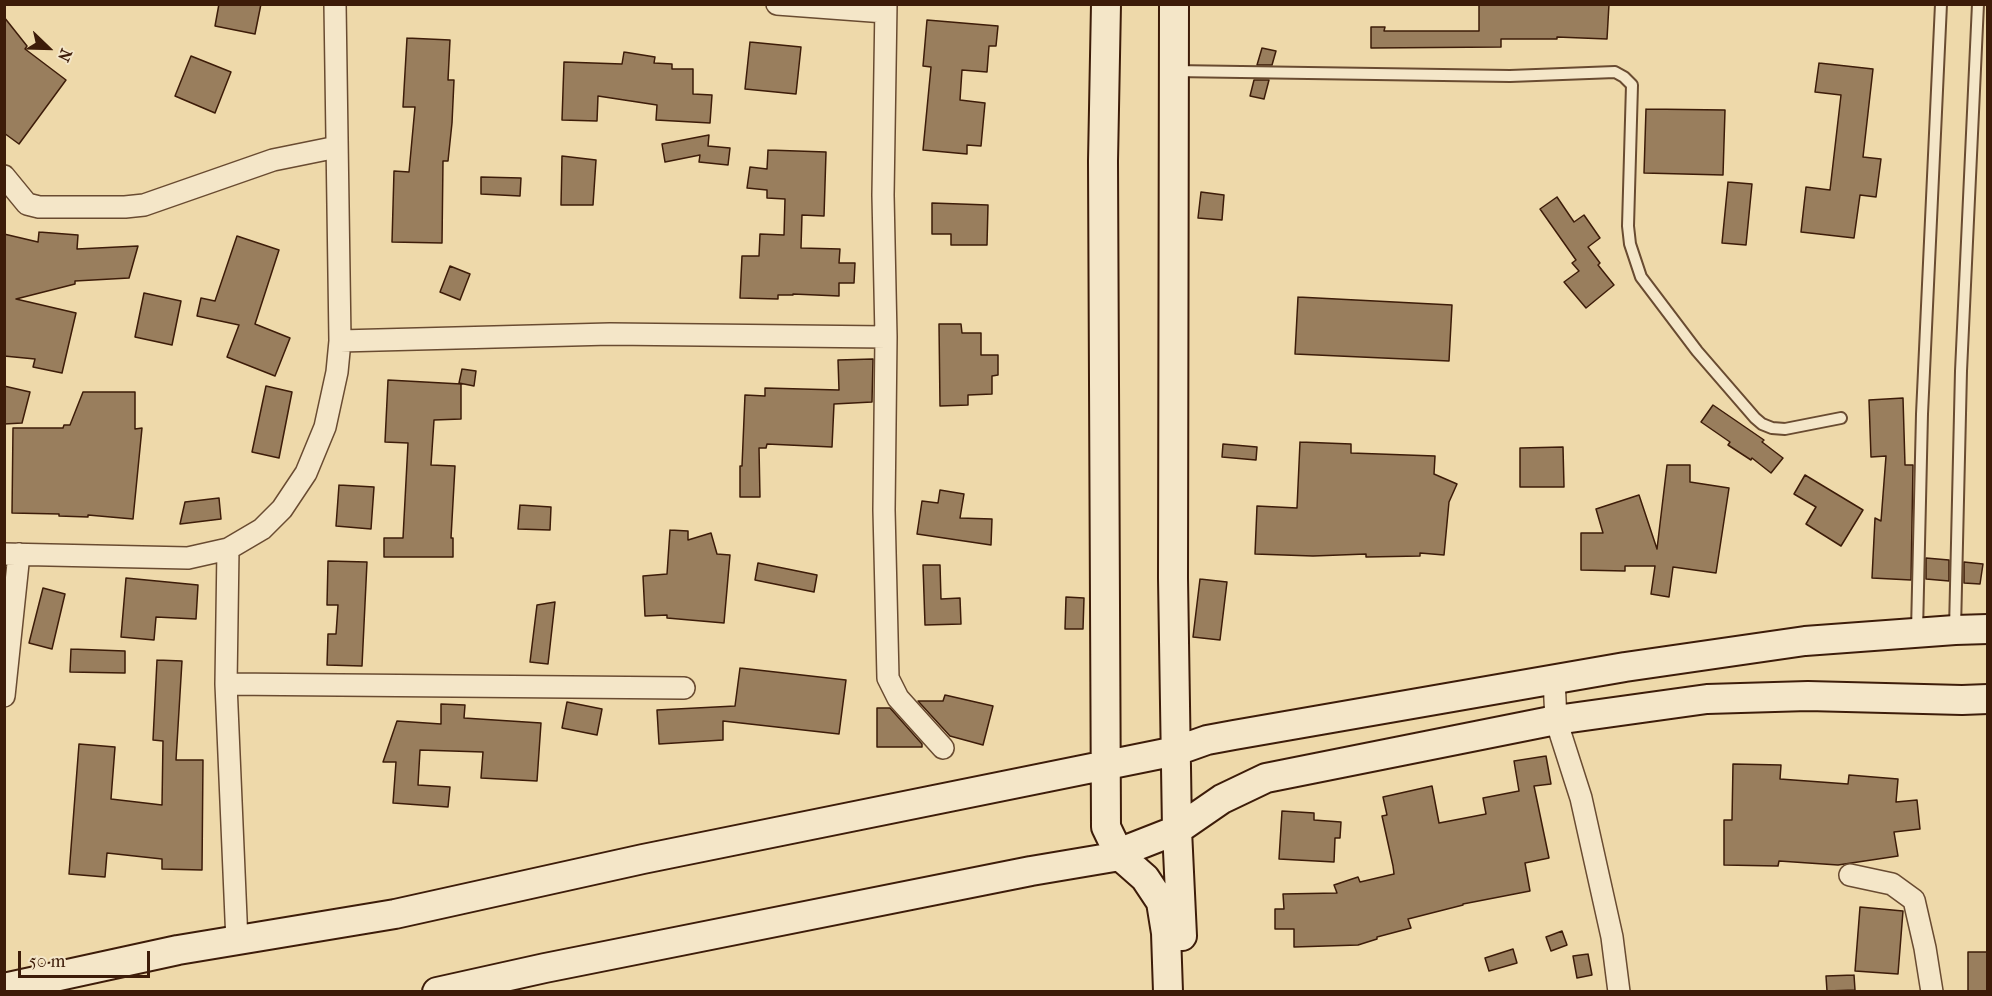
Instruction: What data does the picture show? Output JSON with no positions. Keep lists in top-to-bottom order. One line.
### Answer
{"scale_bar":"50 m","north":"bottom right"}
